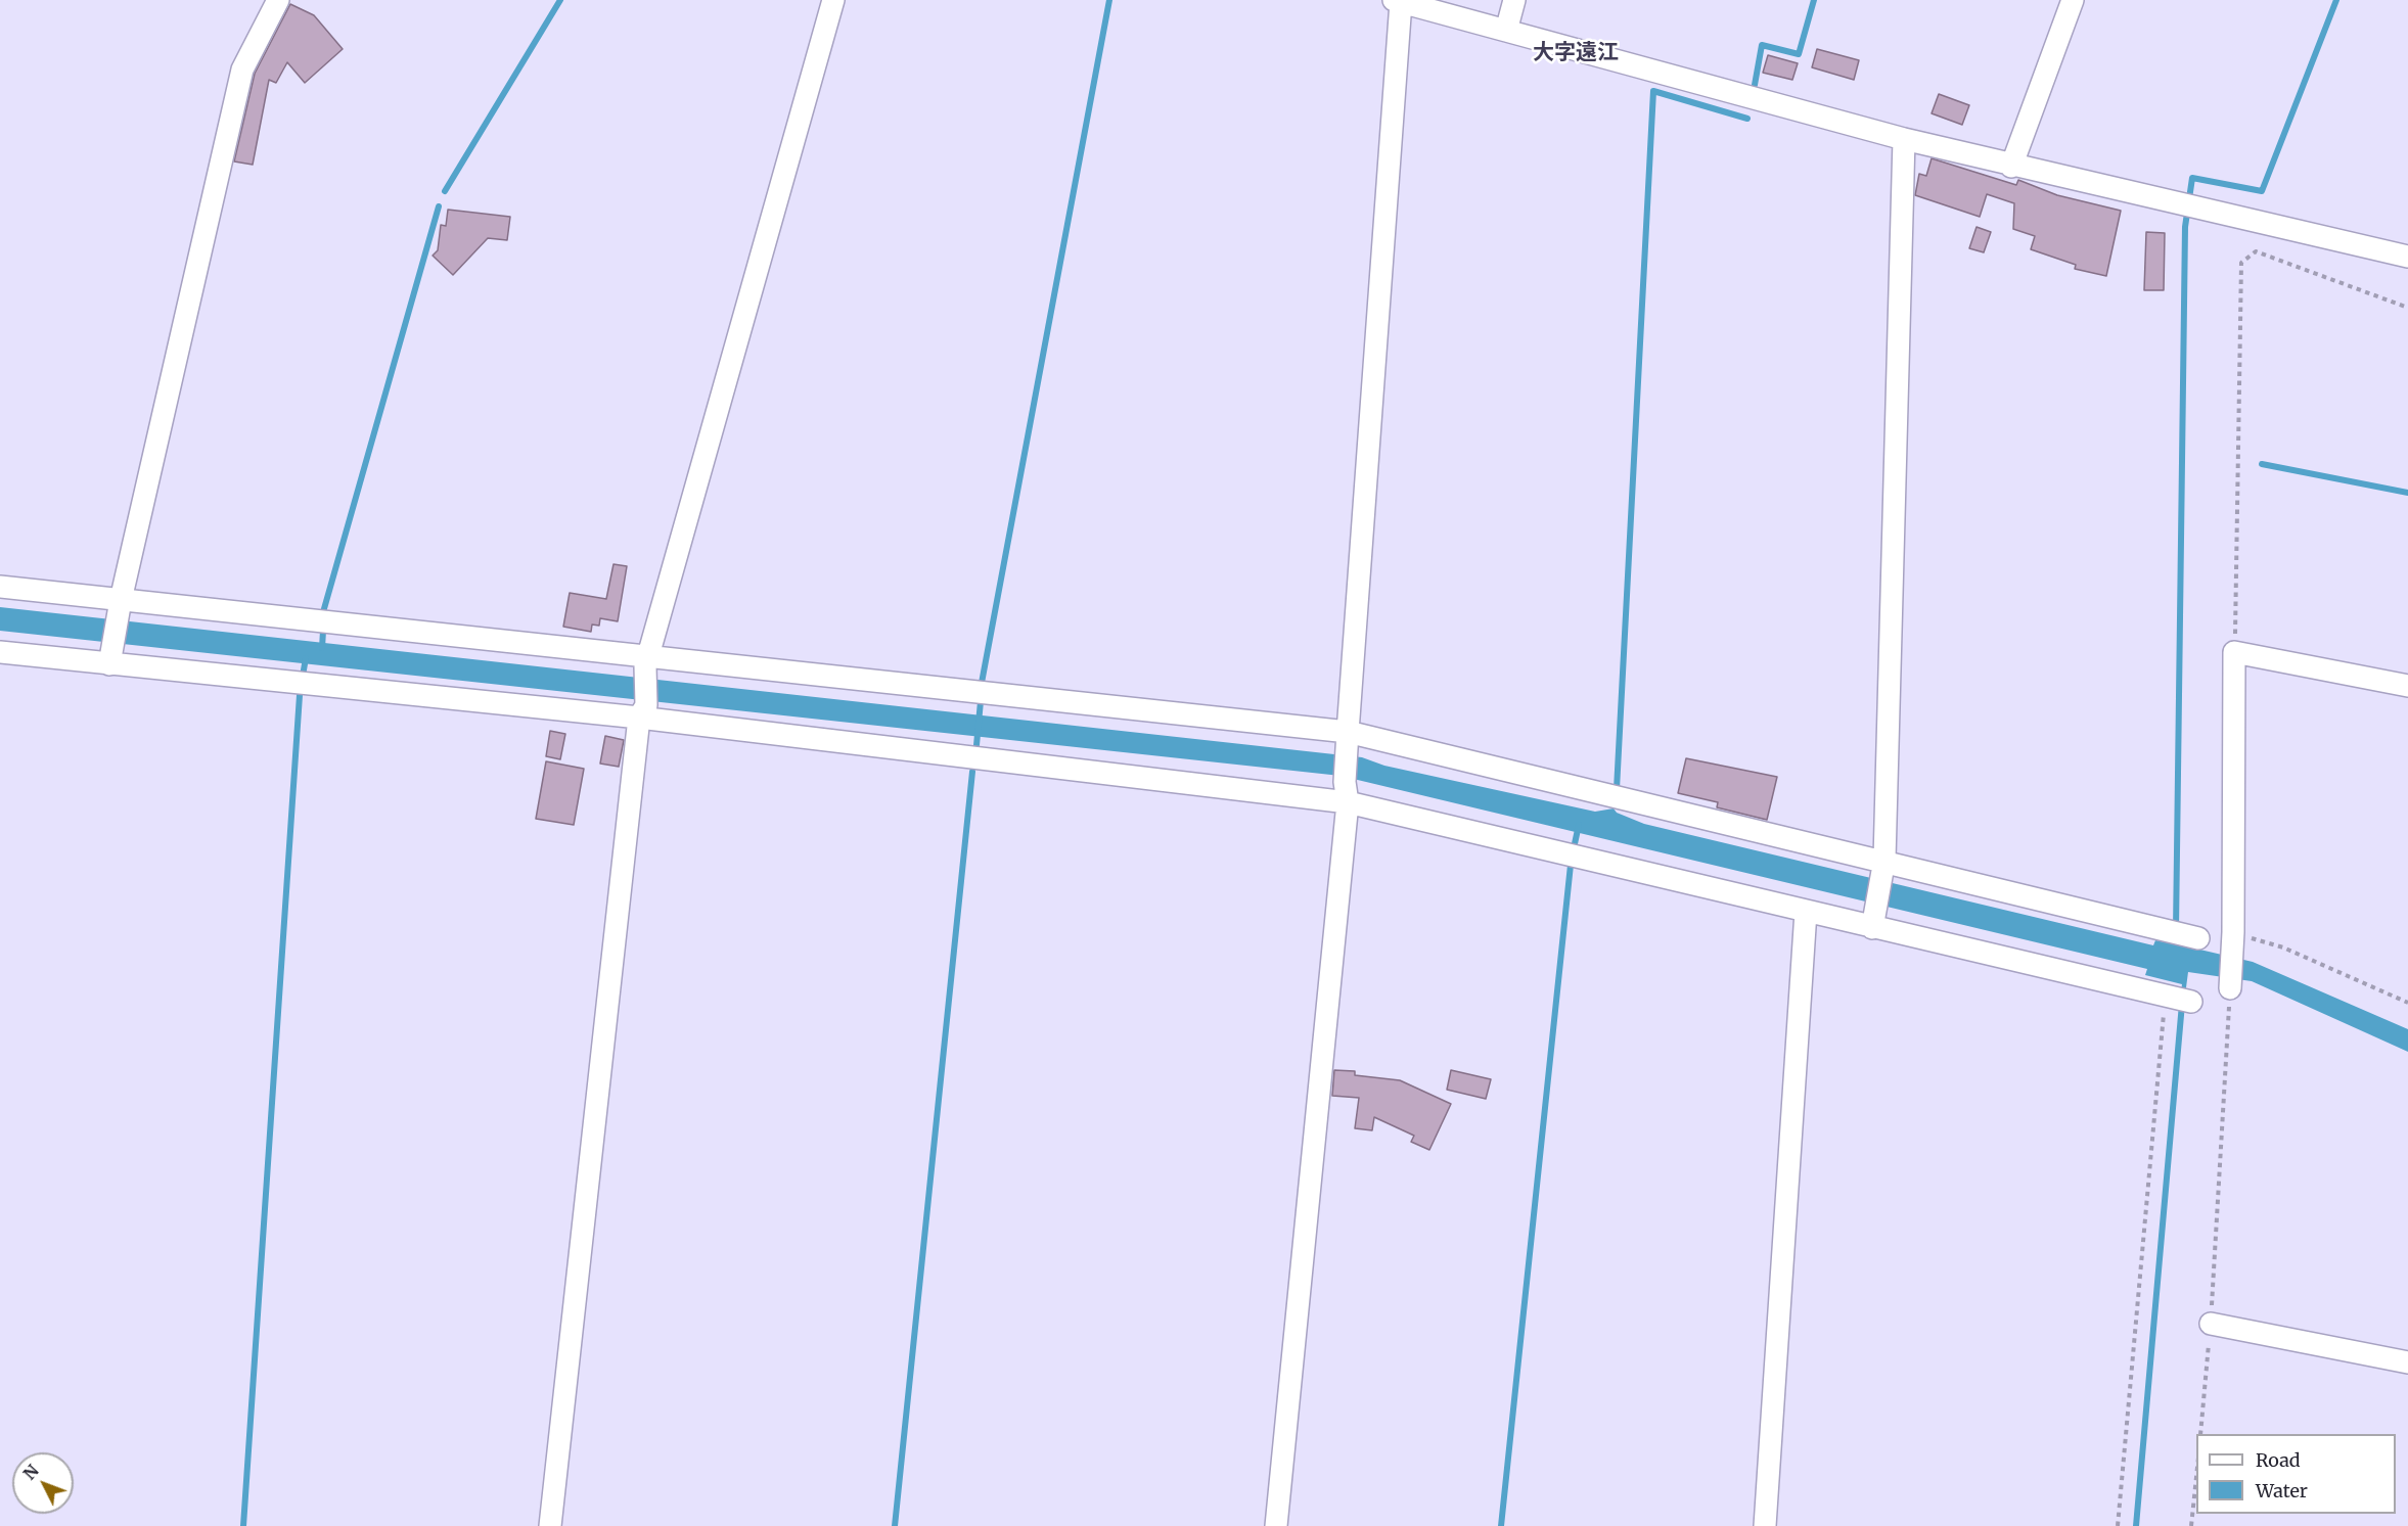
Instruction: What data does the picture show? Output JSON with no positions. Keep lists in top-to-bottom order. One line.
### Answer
{"districts":["大字遠江"],"legend":["Road","Water"],"north":"top left"}
